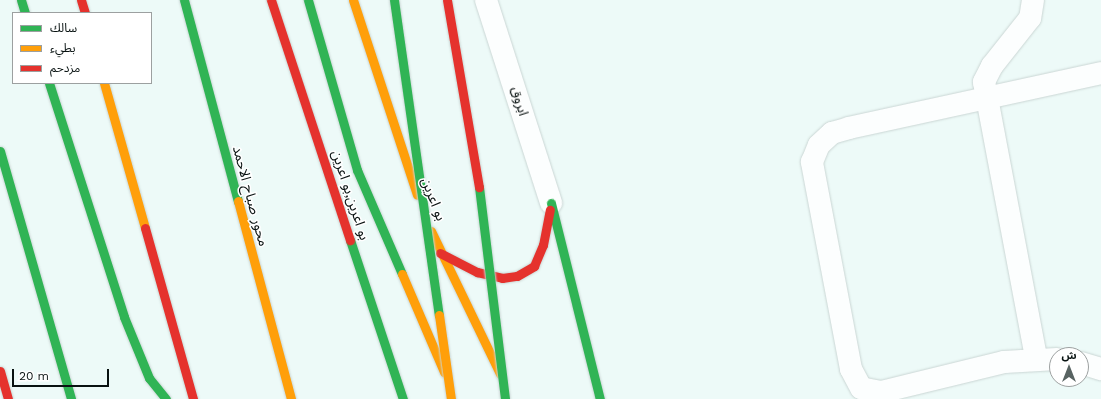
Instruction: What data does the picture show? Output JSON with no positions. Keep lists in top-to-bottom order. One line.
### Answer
{"streets":{"main road":["بو اعرين,بو اعرين","محور صباح الاحمد","بو اعرين"],"street":["ابروق"]},"legend":["سالك","بطيء","مزدحم"],"scale_bar":"20 m","north":"top"}
